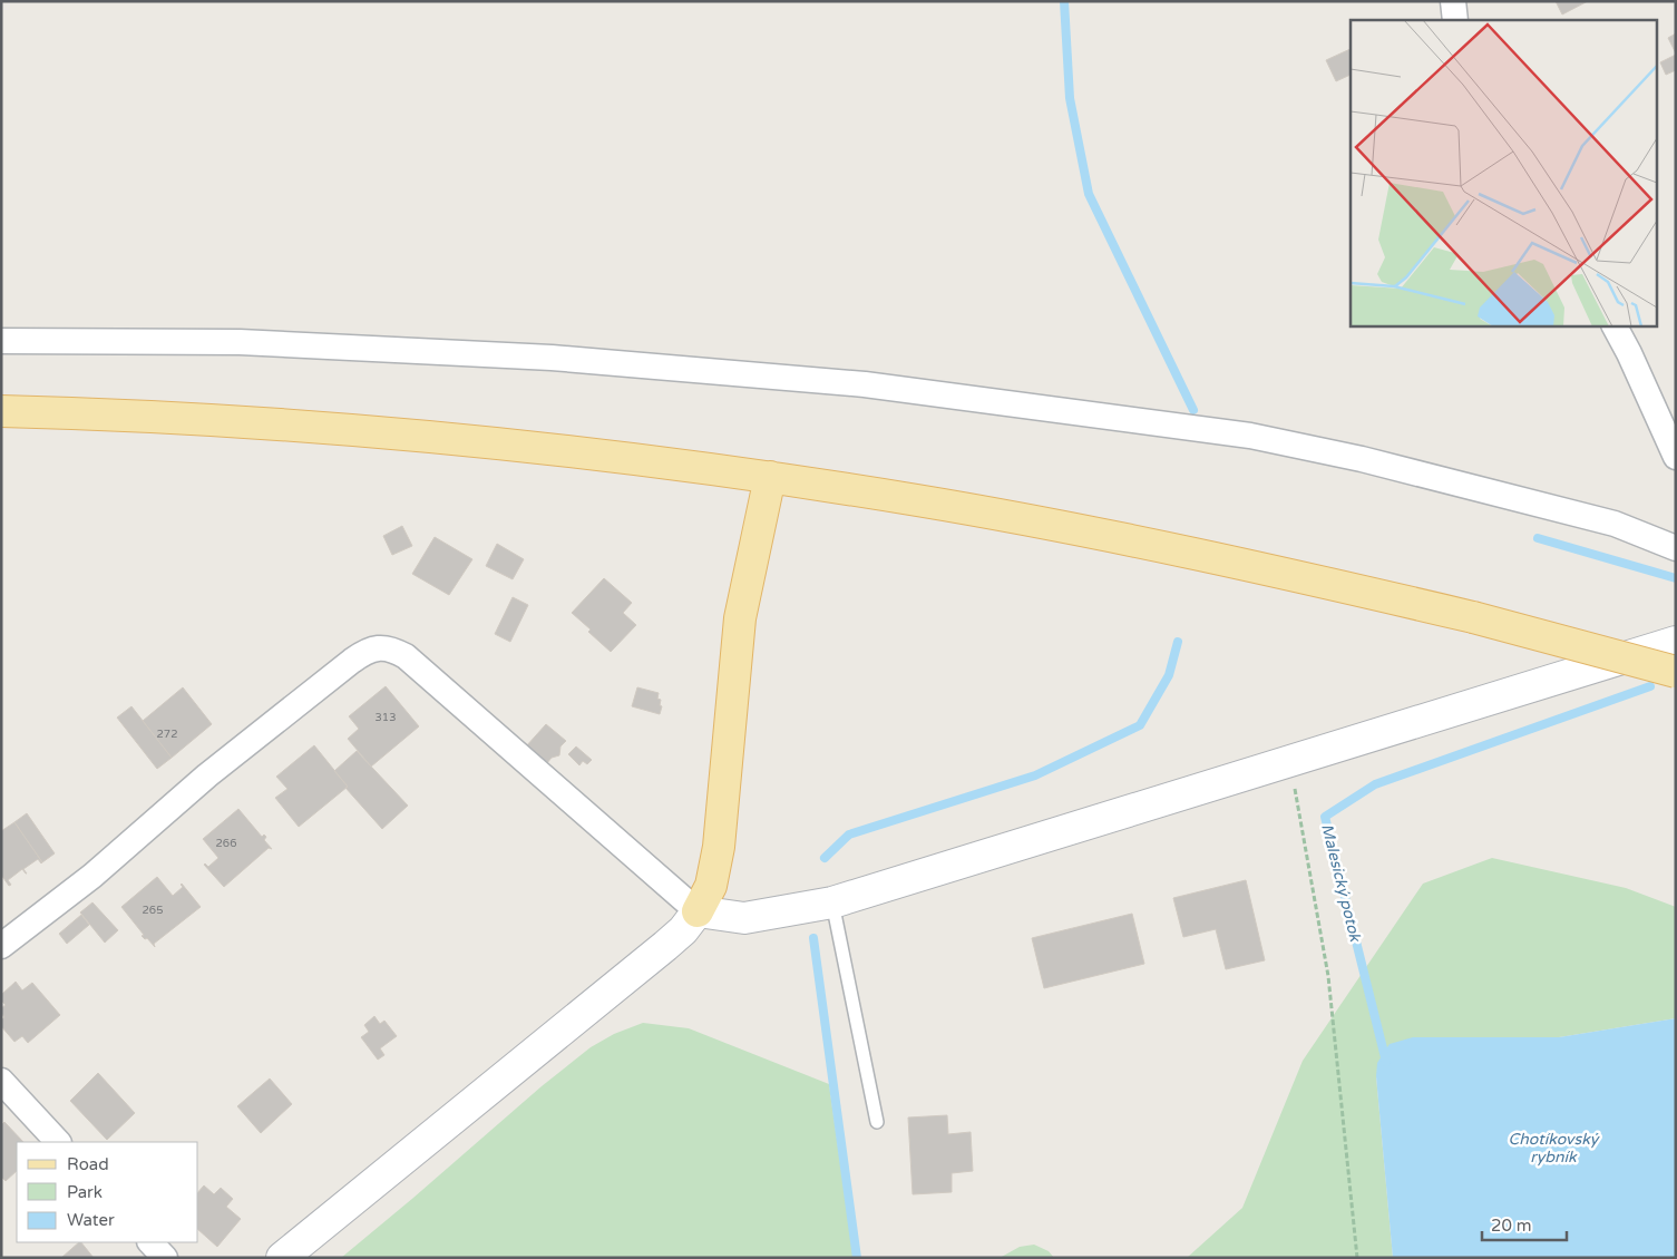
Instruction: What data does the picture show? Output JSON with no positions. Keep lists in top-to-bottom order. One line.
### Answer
{"water":["Malesický potok","Chotíkovský rybník"],"house_numbers":["313","272","266","265"],"legend":["Road","Park","Water"],"scale_bar":"20 m"}
